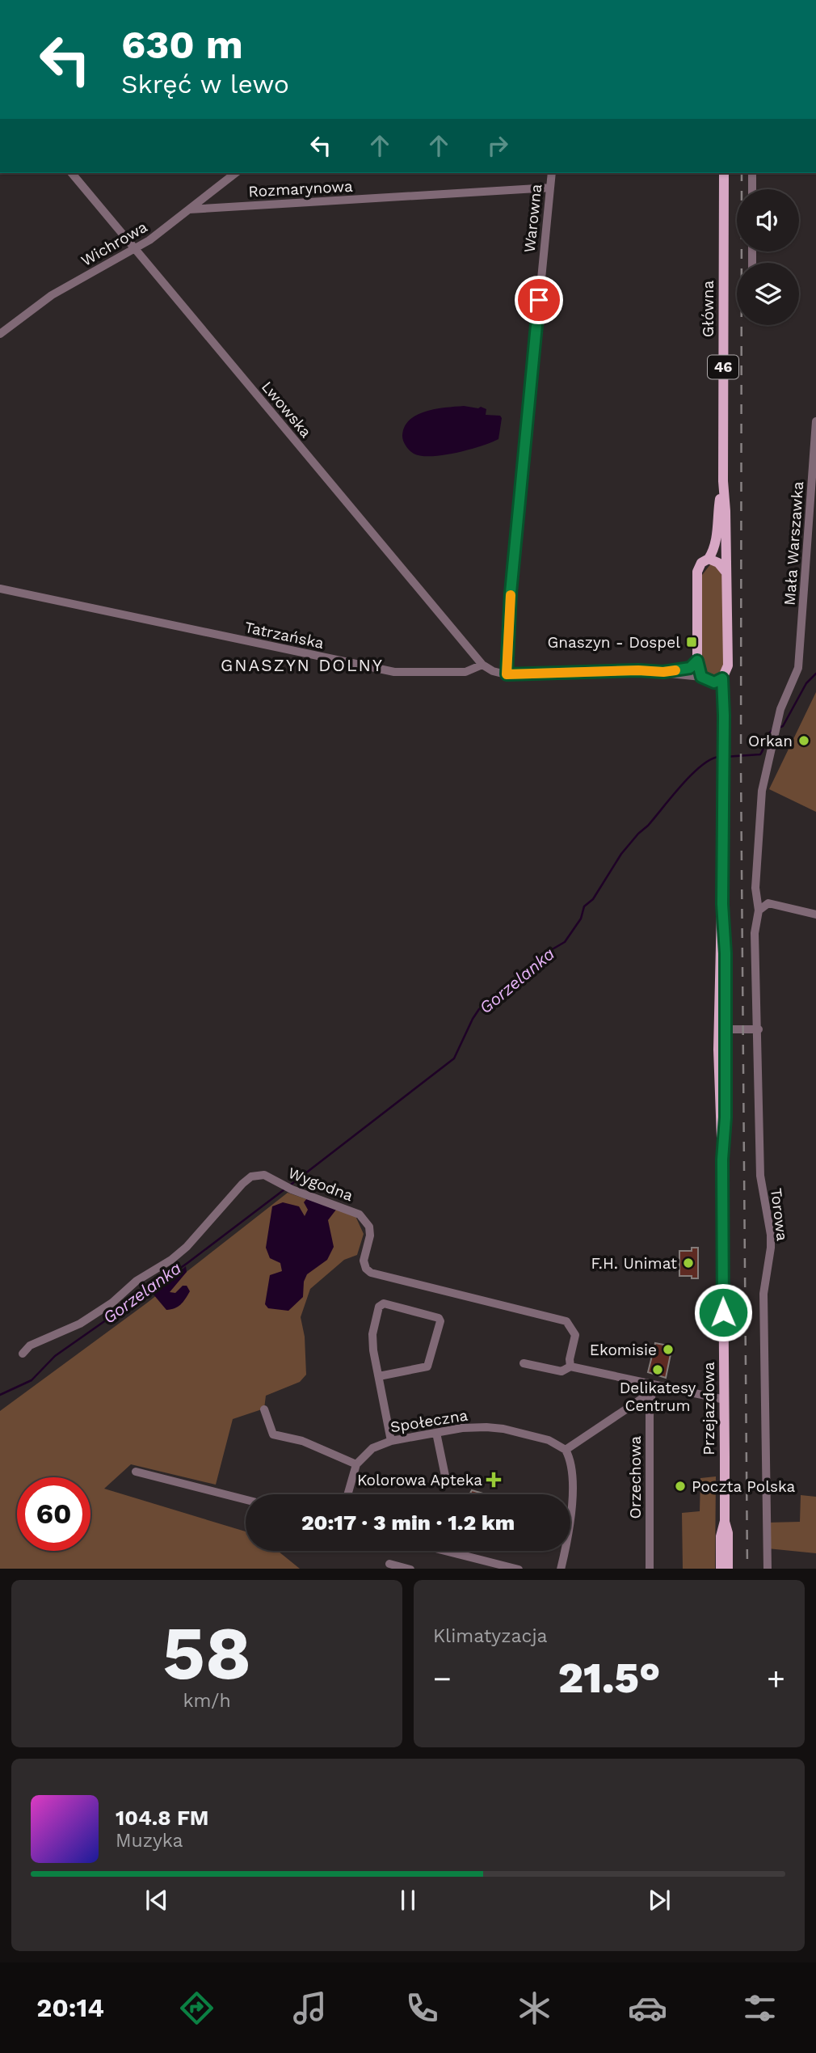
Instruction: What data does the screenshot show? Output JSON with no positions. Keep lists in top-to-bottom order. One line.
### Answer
{"streets":{"main road":["Główna","46","Przejazdowa"],"street":["Rozmarynowa","Warowna","Wichrowa","Lwowska","Mała Warszawka","Tatrzańska","Wygodna","Torowa","Społeczna","Orzechowa"]},"crossings":[["Rozmarynowa","Warowna"],["Rozmarynowa","Wichrowa"],["Wichrowa","Lwowska"],["Główna","46"],["46","Przejazdowa"],["Lwowska","Tatrzańska"],["Mała Warszawka","Torowa"]],"districts":["GNASZYN DOLNY"],"water":["Gorzelanka"],"places":{"transit":["Gnaszyn - Dospel"],"other":["Orkan","F.H. Unimat","Ekomisie","Delikatesy Centrum","Poczta Polska"],"health":["Kolorowa Apteka"]},"page":{"turn":["630 m","Skręć w lewo"],"limit":"60","trip":"20:17 · 3 min · 1.2 km","tile":[["58","km/h"],"Klimatyzacja"],"heat":["−","21.5°","+"],"song":["104.8 FM","Muzyka"],"tabs":"20:14"}}
